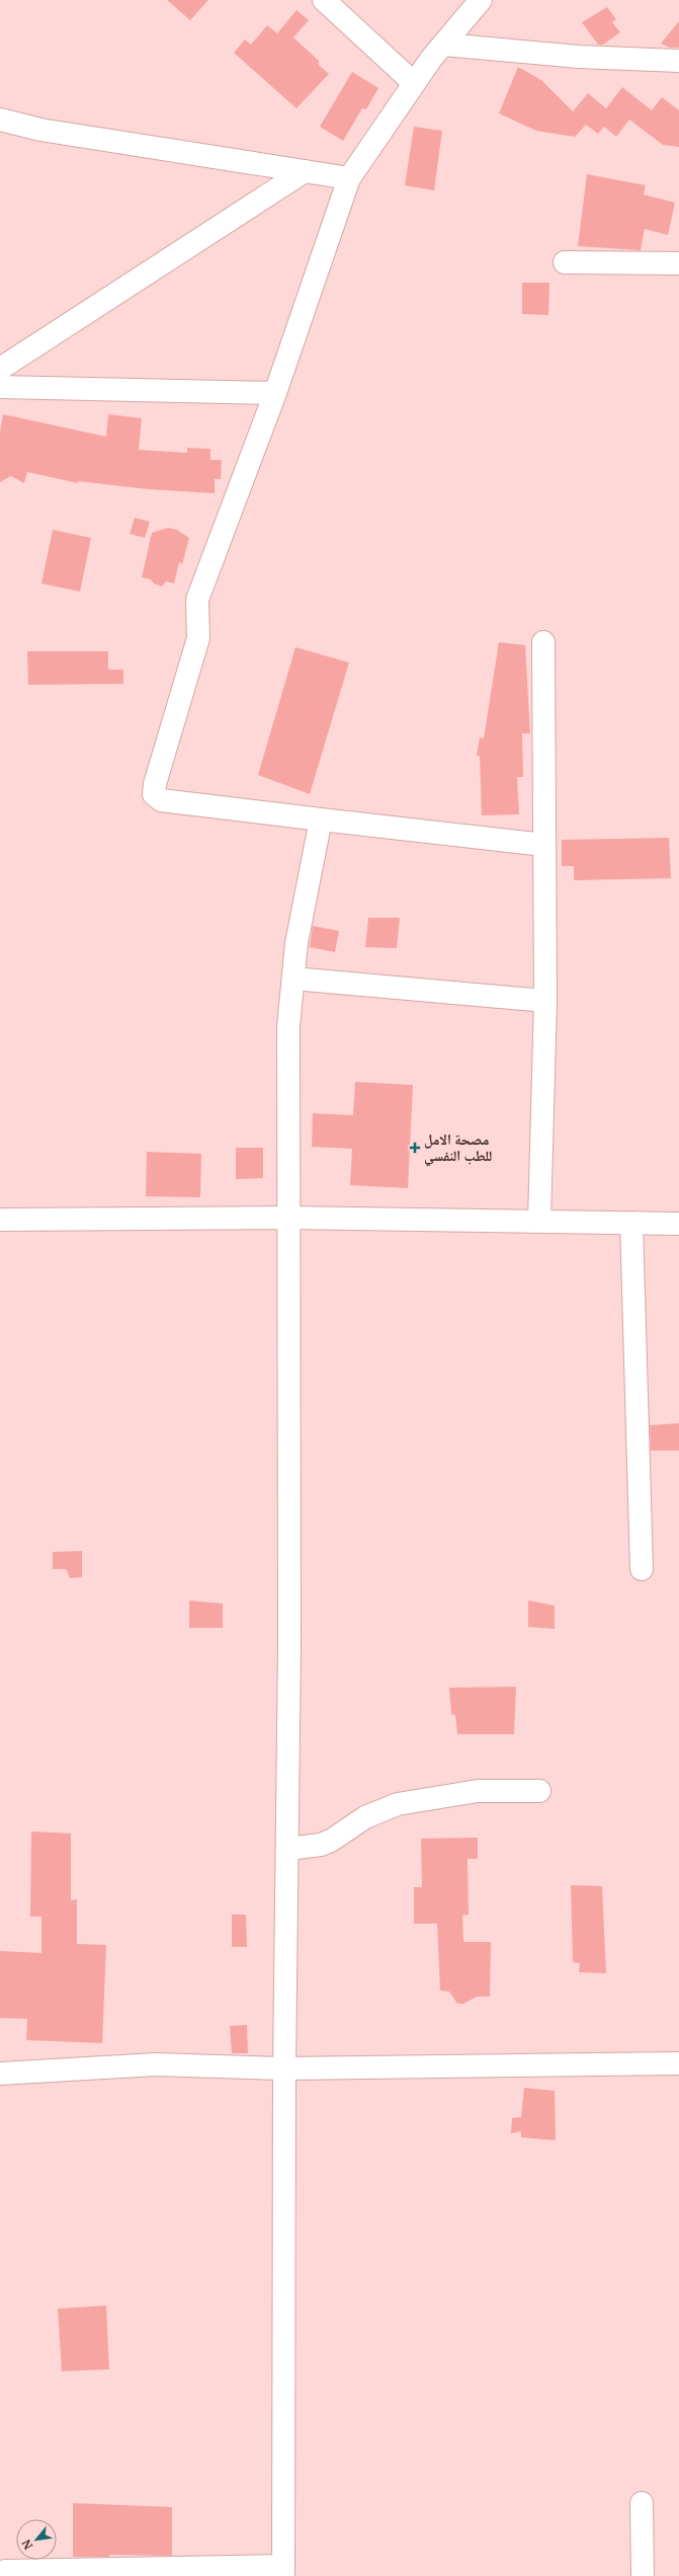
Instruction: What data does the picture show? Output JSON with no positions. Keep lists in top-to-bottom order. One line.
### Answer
{"places":{"health":["مصحة الامل للطب النفسي"]},"north":"bottom left"}
